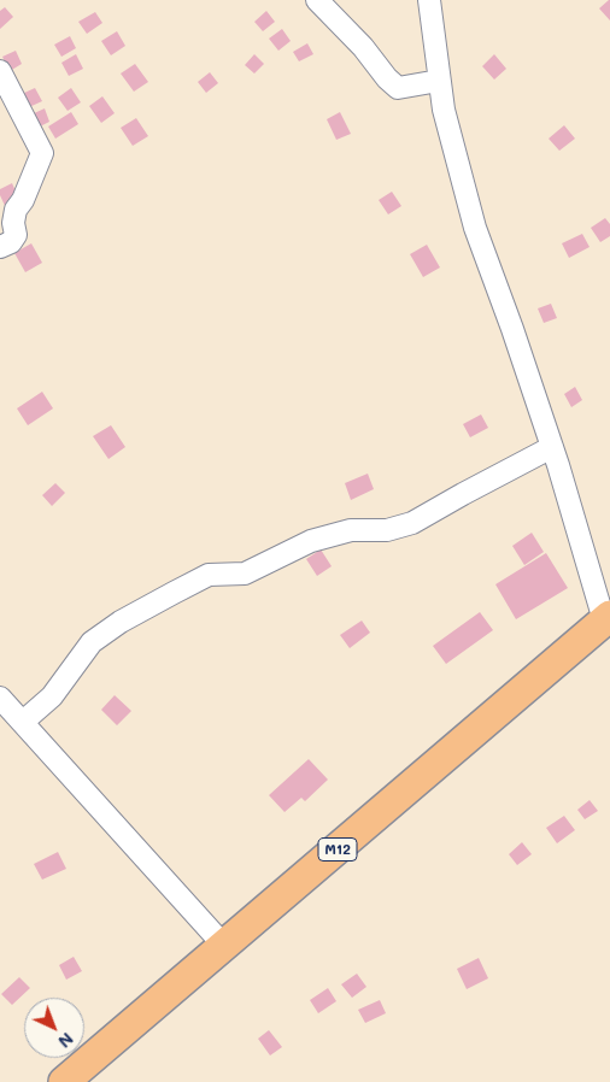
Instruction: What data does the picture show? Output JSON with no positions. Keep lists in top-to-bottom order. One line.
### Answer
{"streets":{"highway":["M12"]},"north":"bottom right"}
